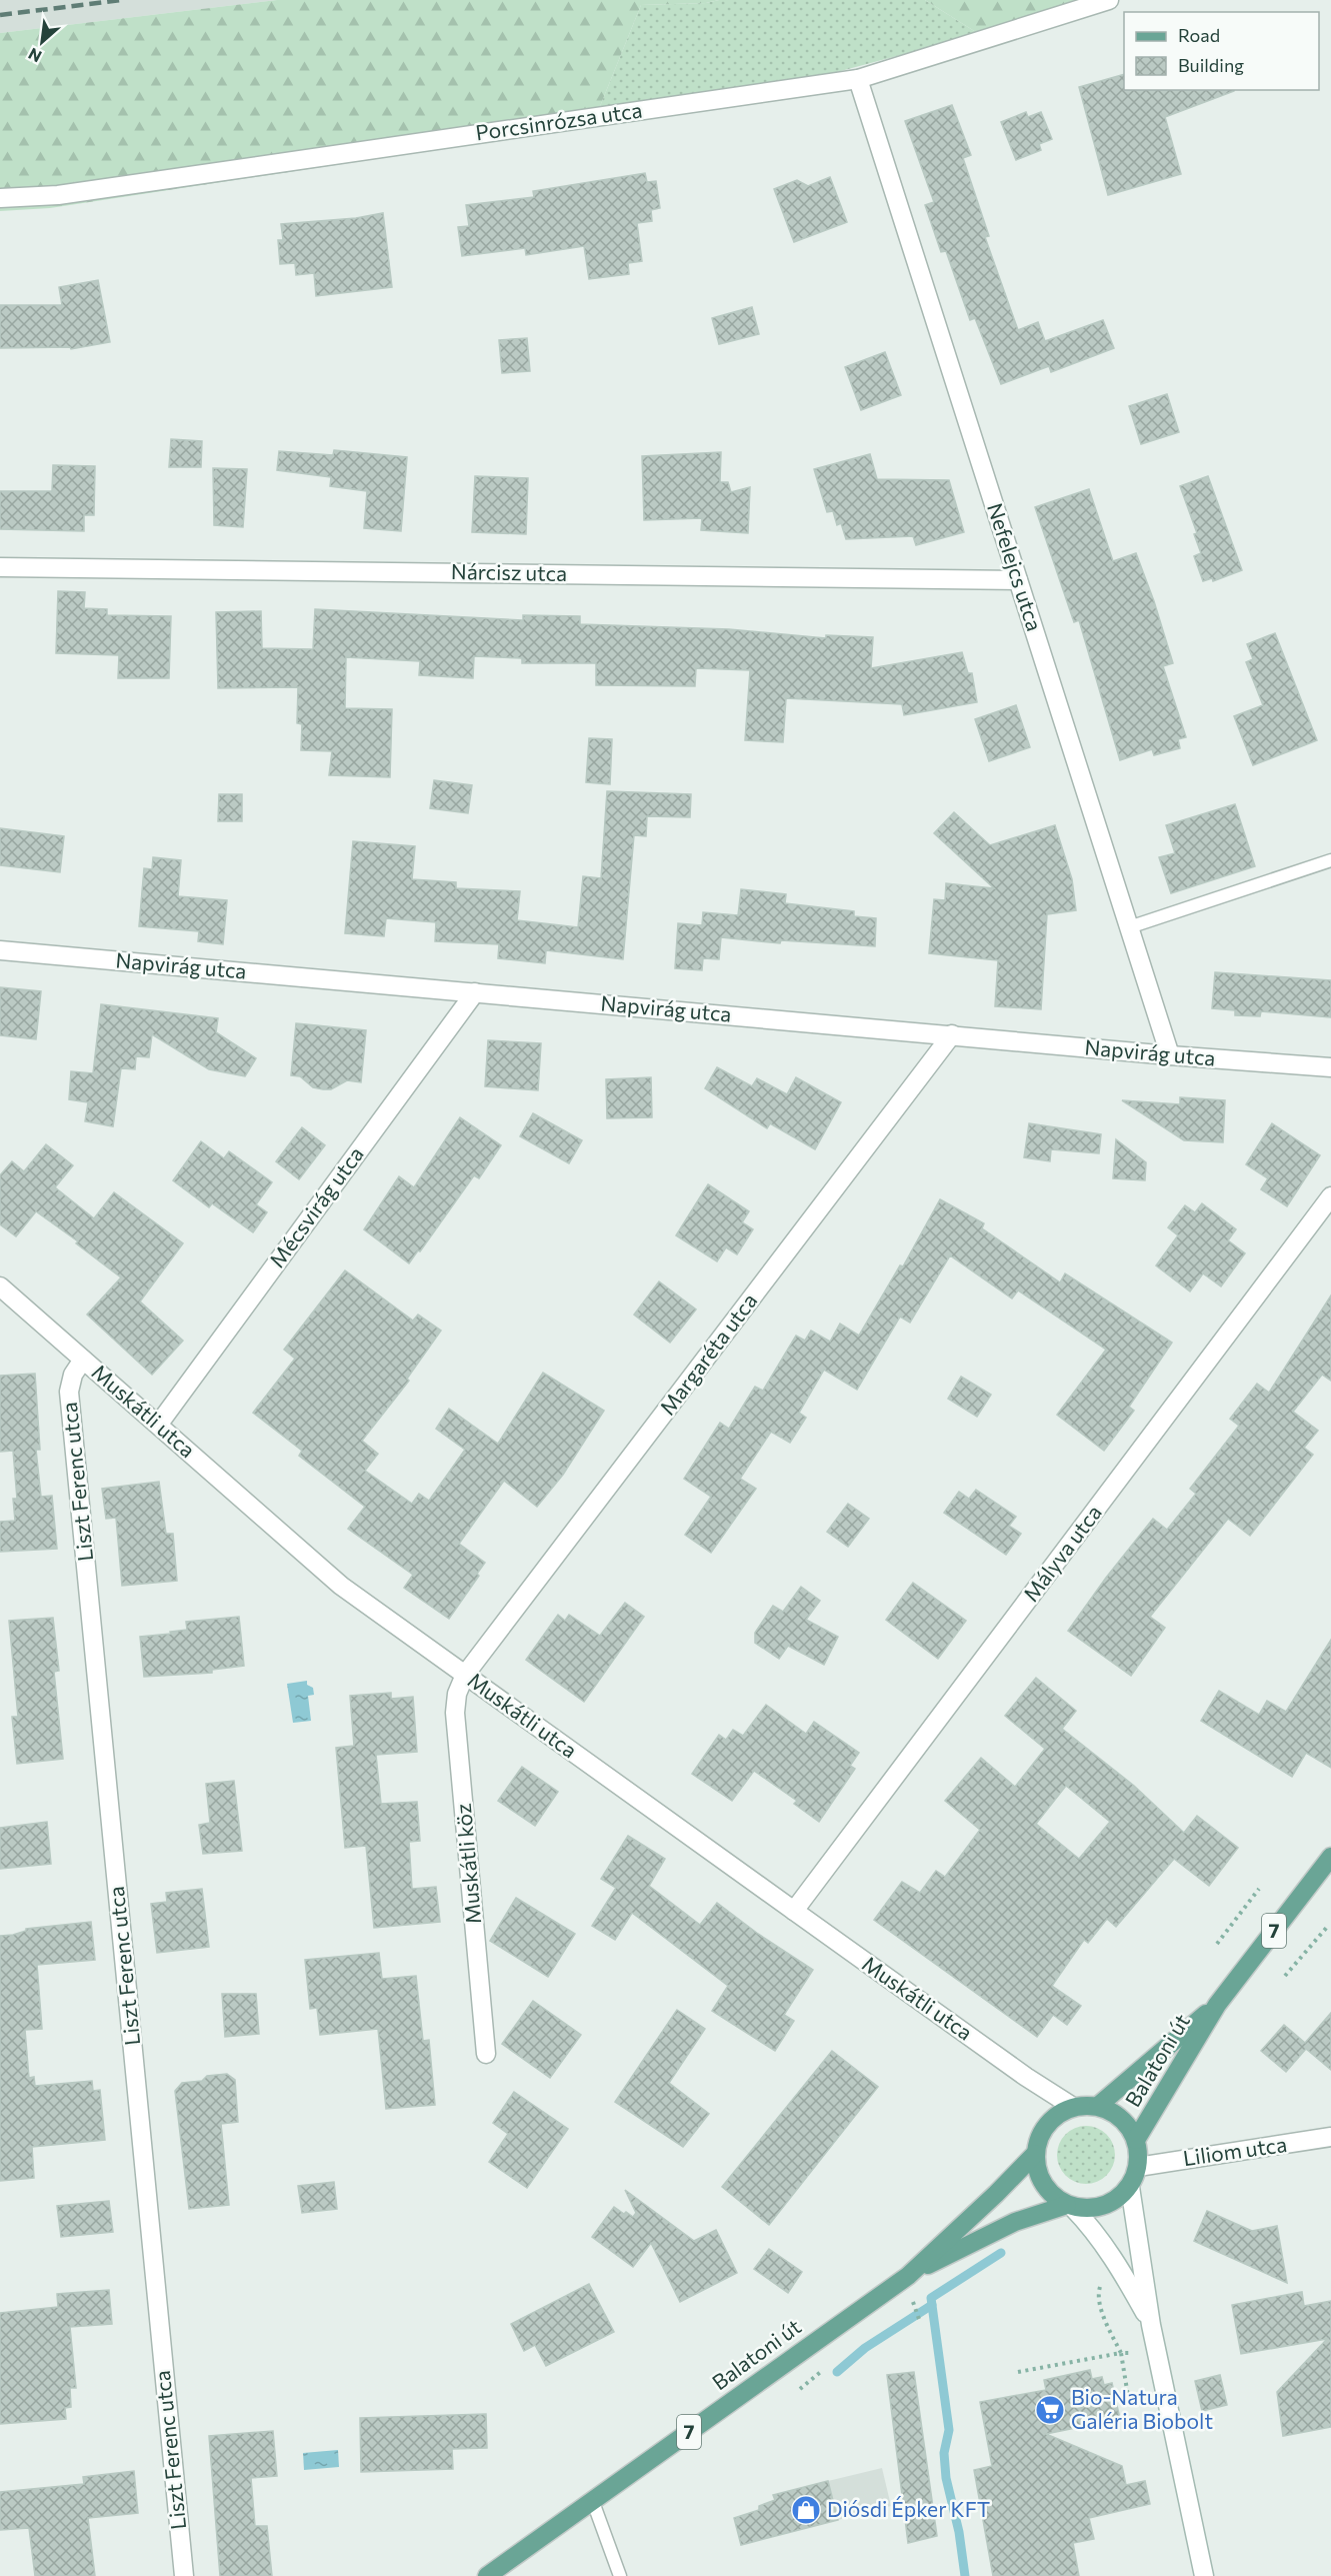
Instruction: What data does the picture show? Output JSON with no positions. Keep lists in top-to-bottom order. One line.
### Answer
{"streets":{"main road":["7","Balatoni út"],"street":["Porcsinrózsa utca","Nefelejcs utca","Nárcisz utca","Napvirág utca","Mécsvirág utca","Margaréta utca","Muskátli utca","Liszt Ferenc utca","Mályva utca","Muskátli köz","Liliom utca"]},"crossings":[["Porcsinrózsa utca","Nefelejcs utca"],["Nefelejcs utca","Nárcisz utca"],["Nefelejcs utca","Napvirág utca"],["Napvirág utca","Mécsvirág utca"],["Napvirág utca","Margaréta utca"],["Mécsvirág utca","Muskátli utca"],["Margaréta utca","Muskátli utca"],["Margaréta utca","Muskátli köz"],["Muskátli utca","Liszt Ferenc utca"],["Muskátli utca","Mályva utca"],["Muskátli utca","Muskátli köz"],["Muskátli utca","7"],["Muskátli utca","Balatoni út"],["Muskátli utca","Liliom utca"],["7","Balatoni út"],["7","Liliom utca"],["Balatoni út","Liliom utca"]],"places":{"supermarket":["Bio-Natura Galéria Biobolt"],"shop":["Diósdi Épker KFT"]},"legend":["Road","Building"],"north":"bottom left"}
